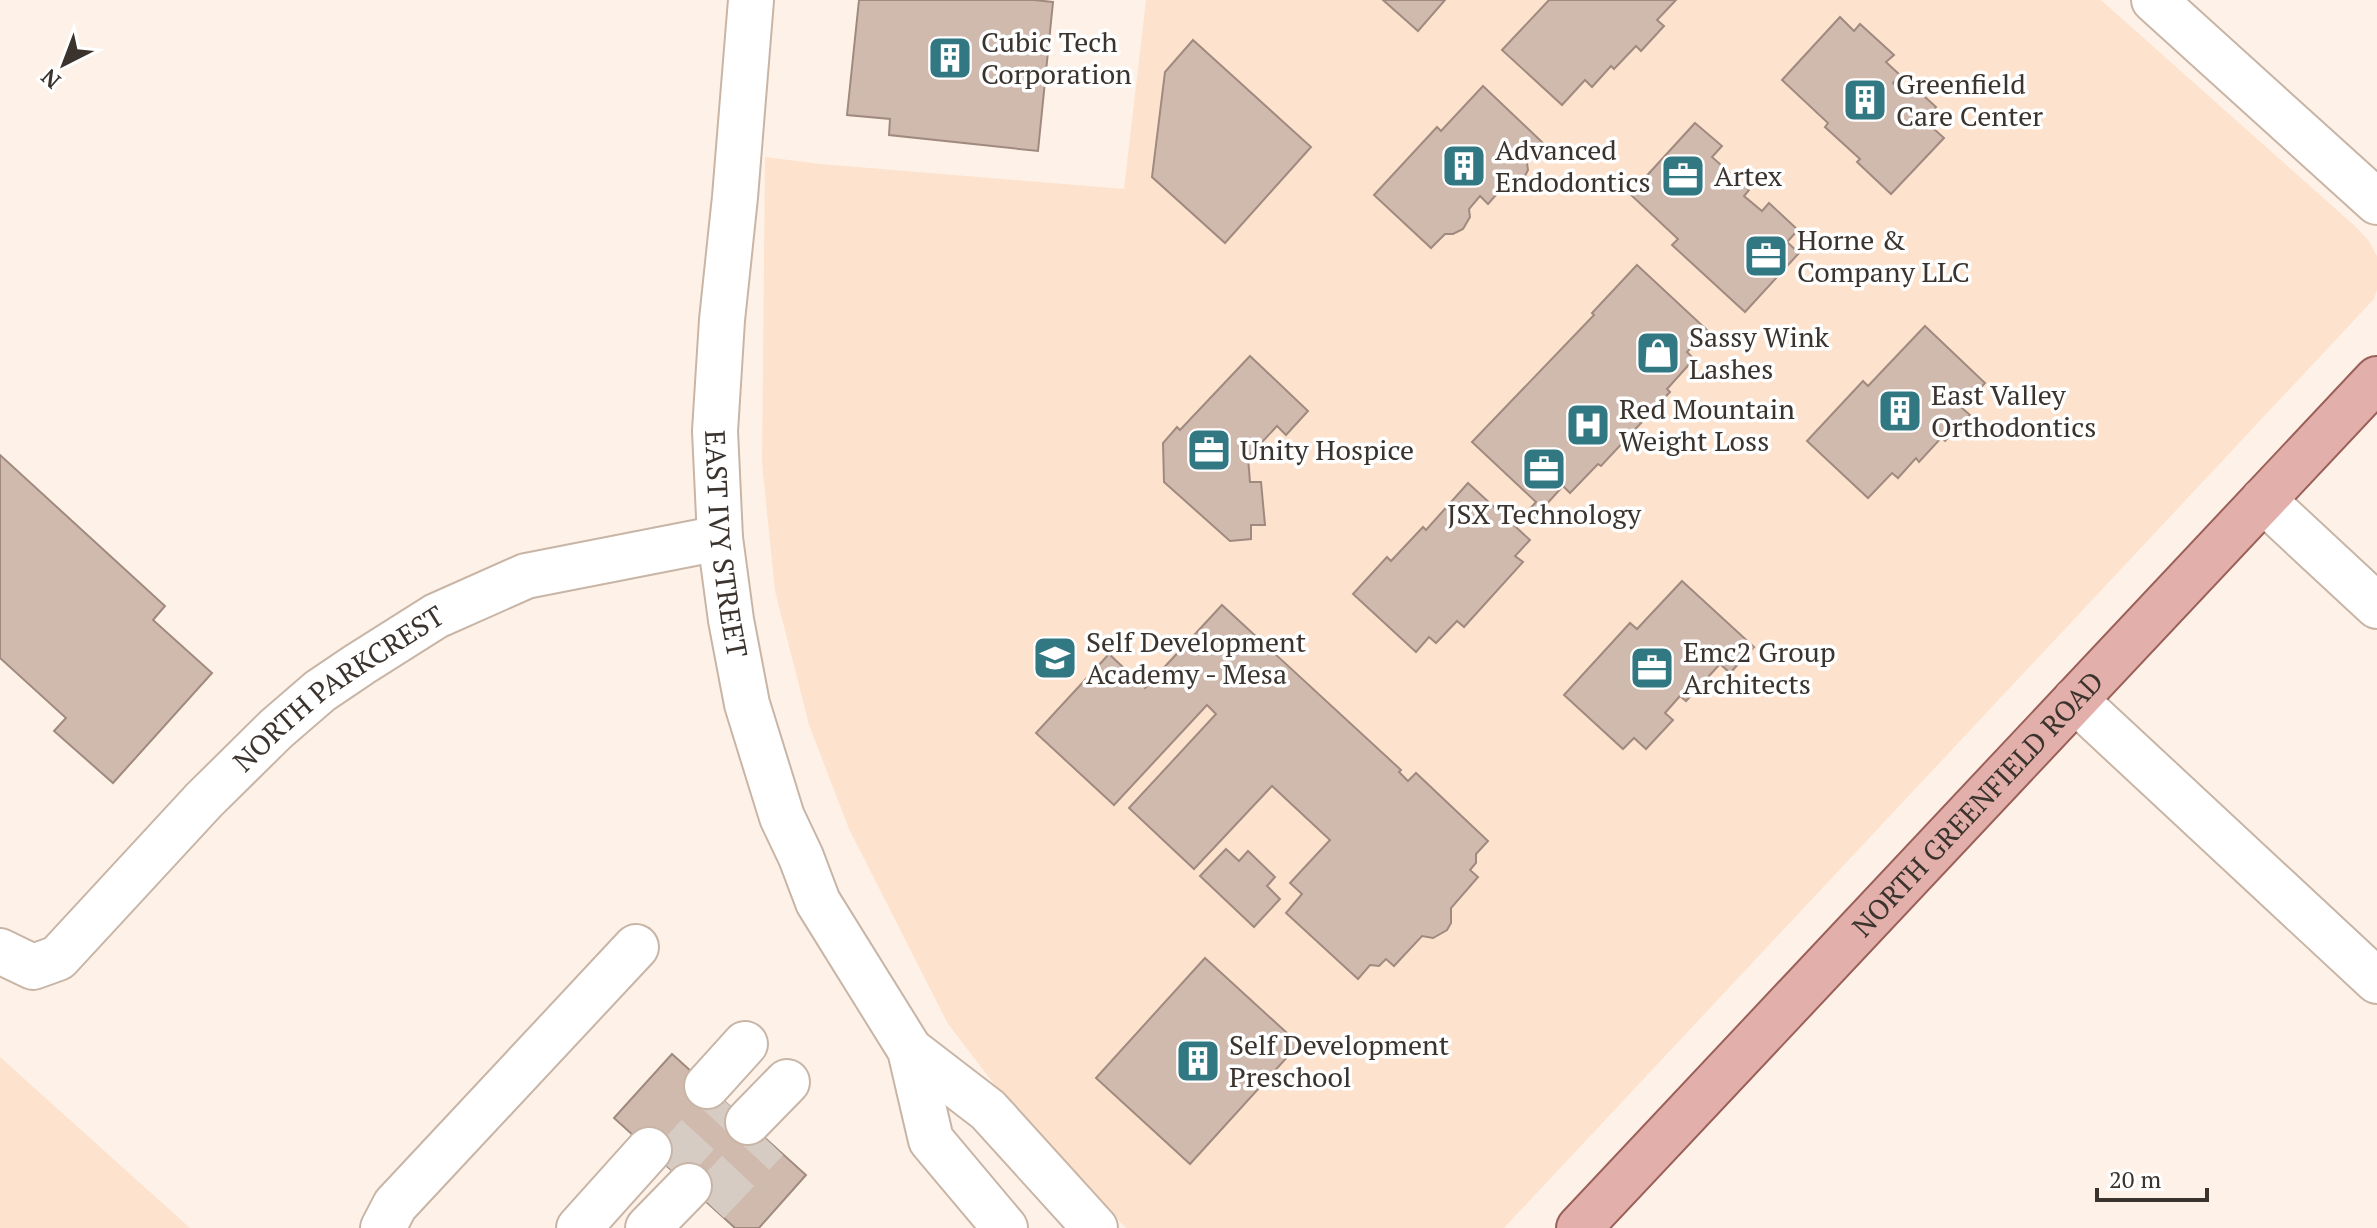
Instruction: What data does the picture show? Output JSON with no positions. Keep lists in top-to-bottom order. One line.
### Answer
{"streets":{"main road":["NORTH GREENFIELD ROAD"],"street":["EAST IVY STREET","NORTH PARKCREST"]},"crossings":[["EAST IVY STREET","NORTH PARKCREST"]],"places":{"building":["Cubic Tech Corporation","Greenfield Care Center","Advanced Endodontics","East Valley Orthodontics","Self Development Preschool"],"office":["Artex","Horne & Company LLC","Unity Hospice","JSX Technology","Emc2 Group Architects"],"shop":["Sassy Wink Lashes"],"hospital":["Red Mountain Weight Loss"],"school or university":["Self Development Academy - Mesa"]},"scale_bar":"20 m","north":"bottom left"}
